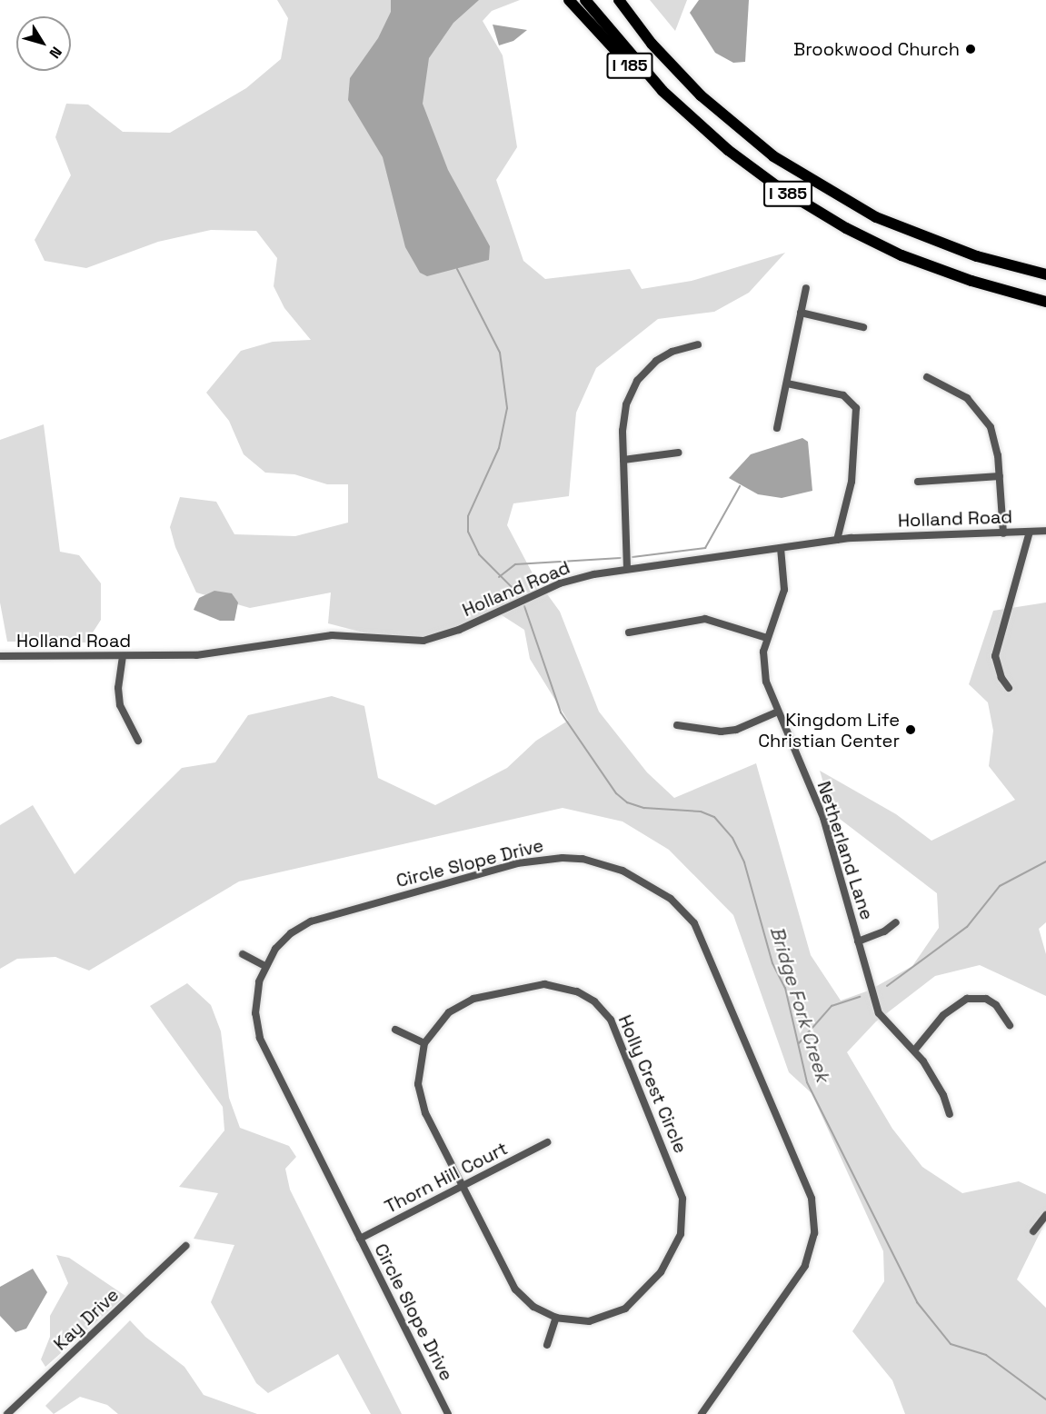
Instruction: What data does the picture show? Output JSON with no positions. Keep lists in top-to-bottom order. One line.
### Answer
{"streets":{"highway":["I 185","I 385"],"street":["Holland Road","Netherland Lane","Circle Slope Drive","Holly Crest Circle","Thorn Hill Court","Kay Drive"]},"crossings":[["I 185","I 385"],["Holland Road","Netherland Lane"],["Circle Slope Drive","Thorn Hill Court"],["Holly Crest Circle","Thorn Hill Court"]],"water":["Bridge Fork Creek"],"places":["Brookwood Church","Kingdom Life Christian Center"],"north":"bottom right"}
